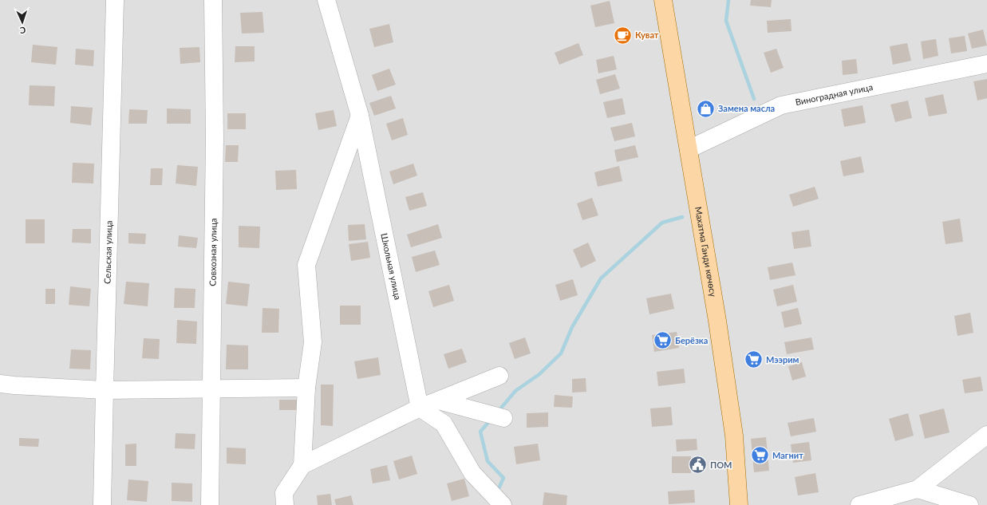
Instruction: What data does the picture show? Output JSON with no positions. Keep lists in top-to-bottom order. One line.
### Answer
{"streets":{"main road":["Махатма Ганди көчөсү"],"street":["Виноградная улица","Сельская улица","Совхозная улица","Школьная улица"]},"crossings":[["Виноградная улица","Махатма Ганди көчөсү"]],"places":{"cafe":["Куват"],"shop":["Замена масла"],"supermarket":["Берёзка","Мээрим","Магнит"],"public building":["ПОМ"]},"north":"bottom"}
